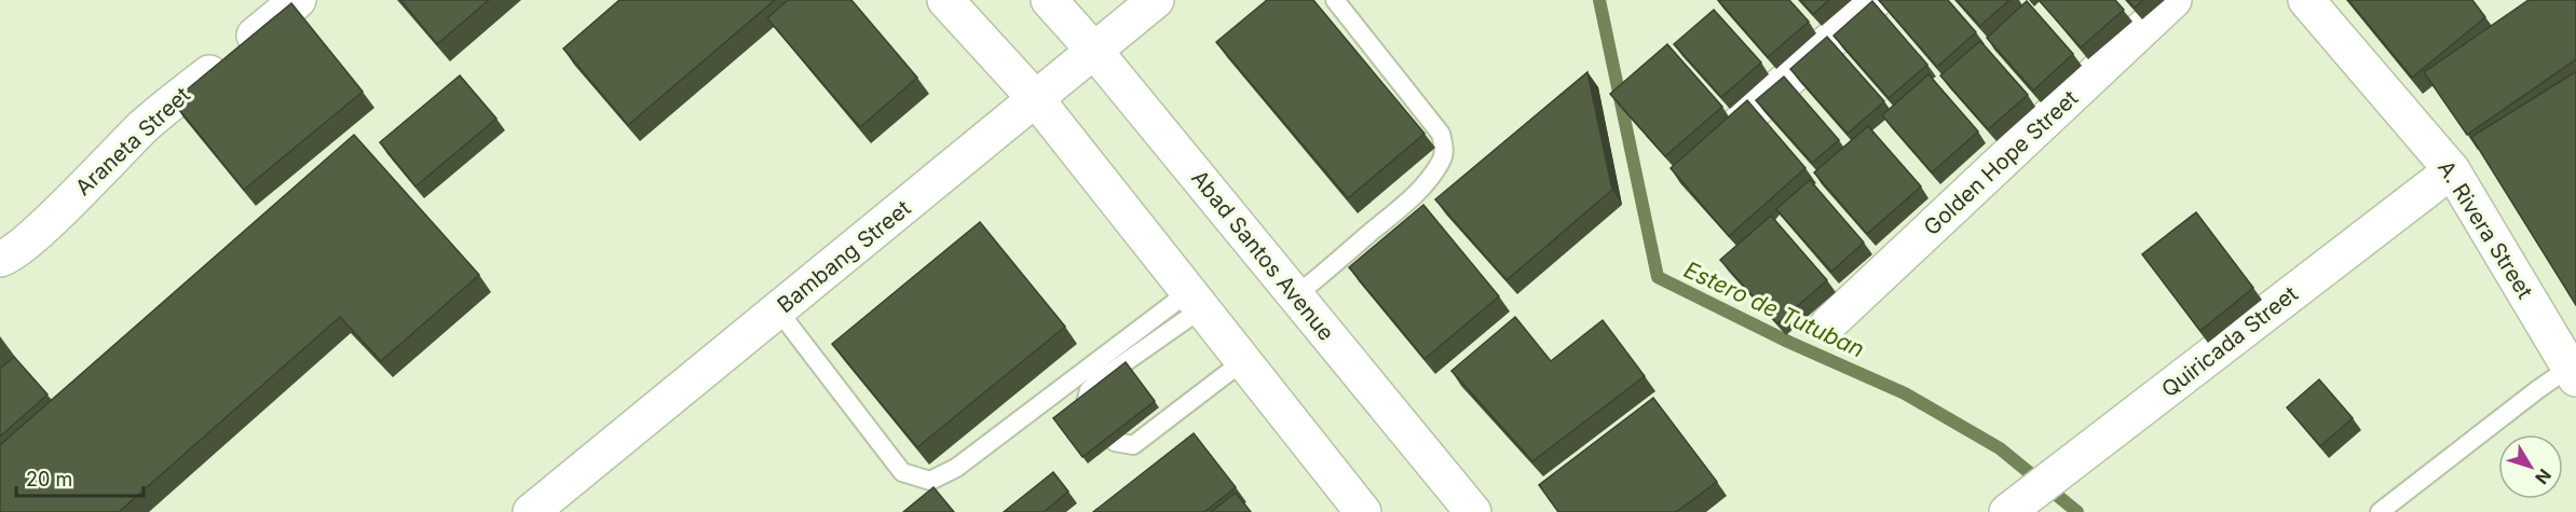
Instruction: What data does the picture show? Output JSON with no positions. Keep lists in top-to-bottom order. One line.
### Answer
{"streets":{"street":["Araneta Street","Golden Hope Street","A. Rivera Street","Abad Santos Avenue","Bambang Street","Quiricada Street"]},"crossings":[["A. Rivera Street","Quiricada Street"],["Abad Santos Avenue","Bambang Street"]],"water":["Estero de Tutuban"],"scale_bar":"20 m","north":"bottom right"}
